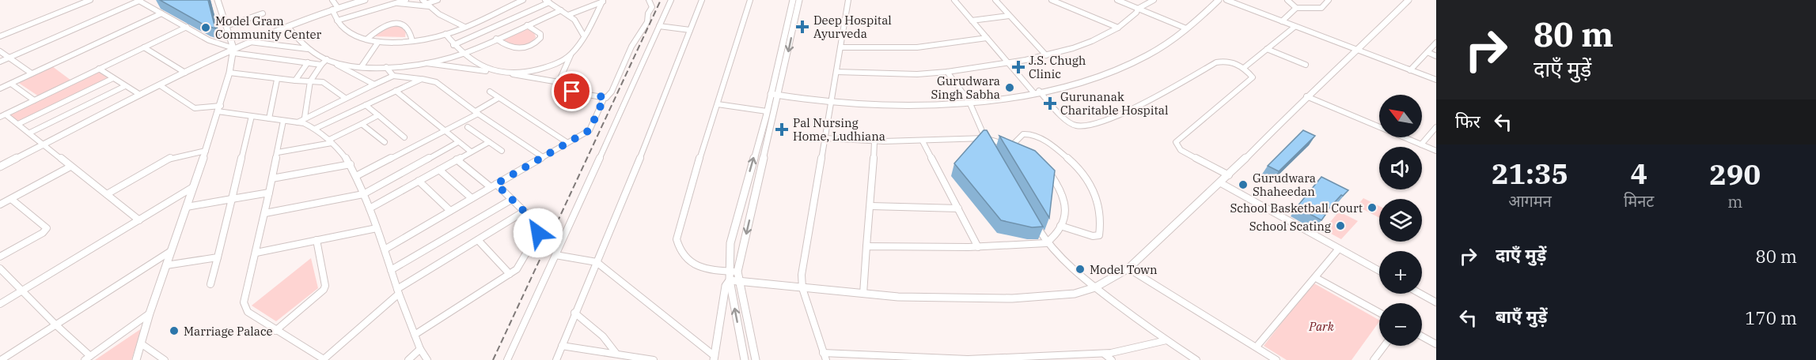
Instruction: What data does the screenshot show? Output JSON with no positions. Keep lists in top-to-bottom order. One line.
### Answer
{"parks":["Park"],"places":{"health":["Deep Hospital Ayurveda","J.S. Chugh Clinic","Gurunanak Charitable Hospital","Pal Nursing Home, Ludhiana"],"other":["Model Gram Community Center","Gurudwara Singh Sabha","Gurudwara Shaheedan","School Basketball Court","School Scating","Model Town","Marriage Palace"]},"north":"top left","page":{"turn":["80 m","दाएँ मुड़ें"],"map_buttons":["+","−"],"then":"फिर","eta":["21:35","आगमन","4","मिनट","290","m"],"list":[{"name":"दाएँ मुड़ें","value":"80 m"},{"name":"बाएँ मुड़ें","value":"170 m"}]}}
